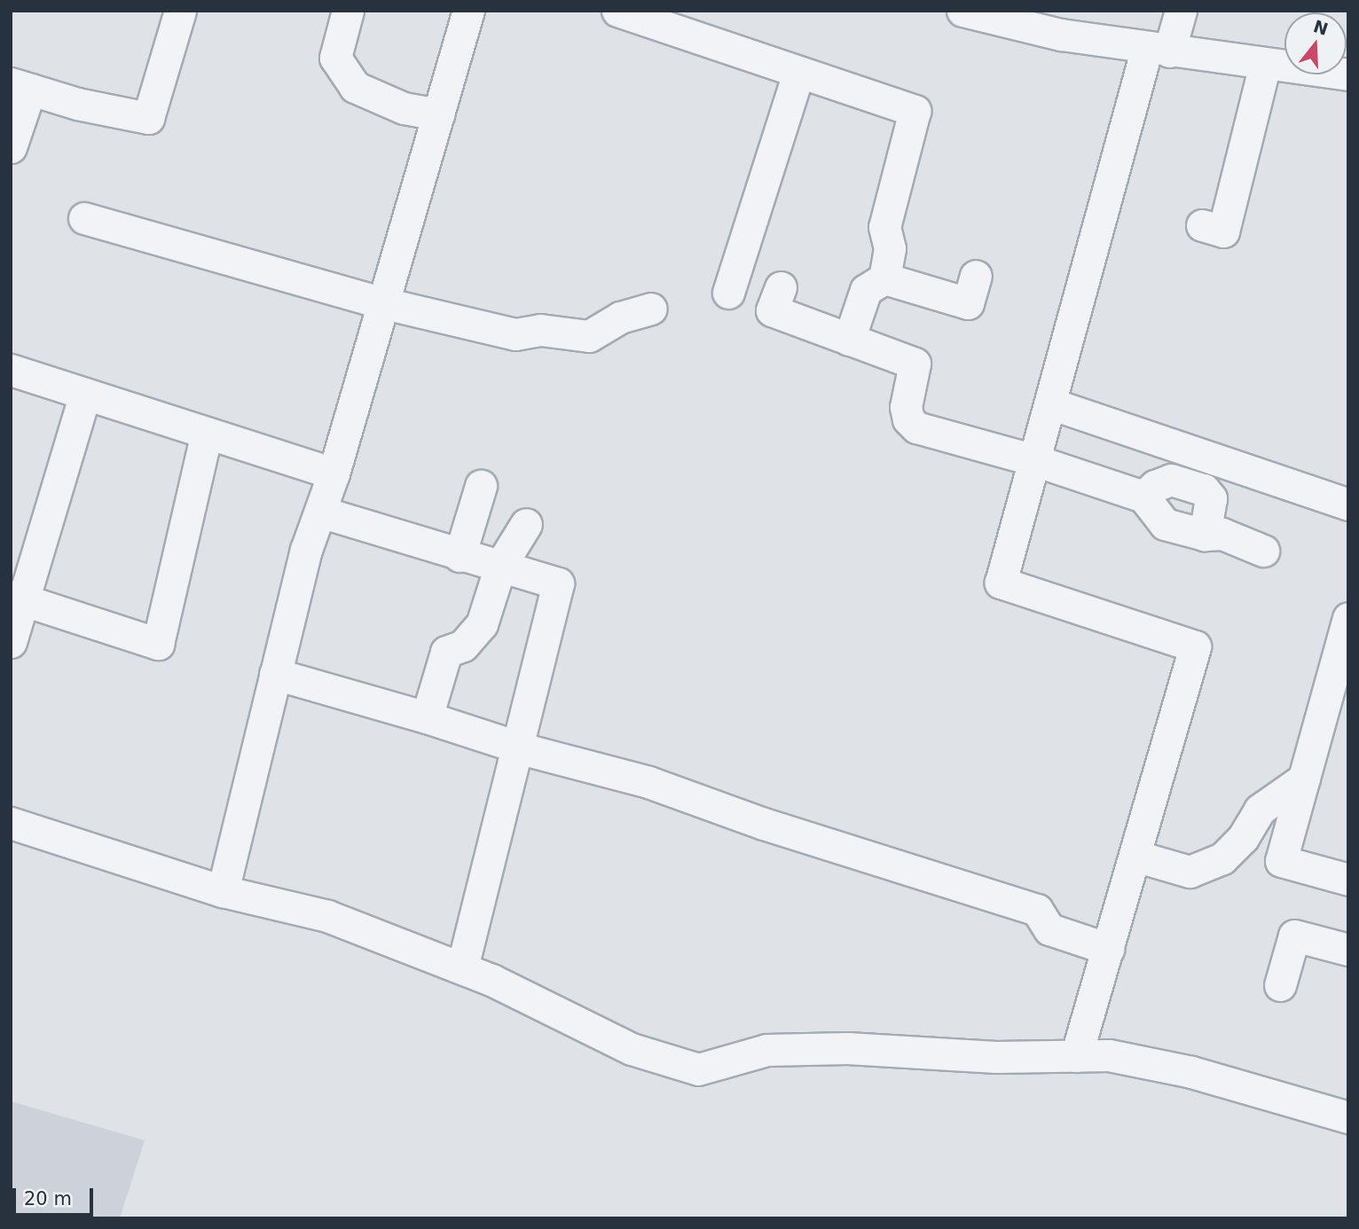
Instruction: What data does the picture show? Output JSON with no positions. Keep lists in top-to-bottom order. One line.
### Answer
{"scale_bar":"20 m","north":"top"}
